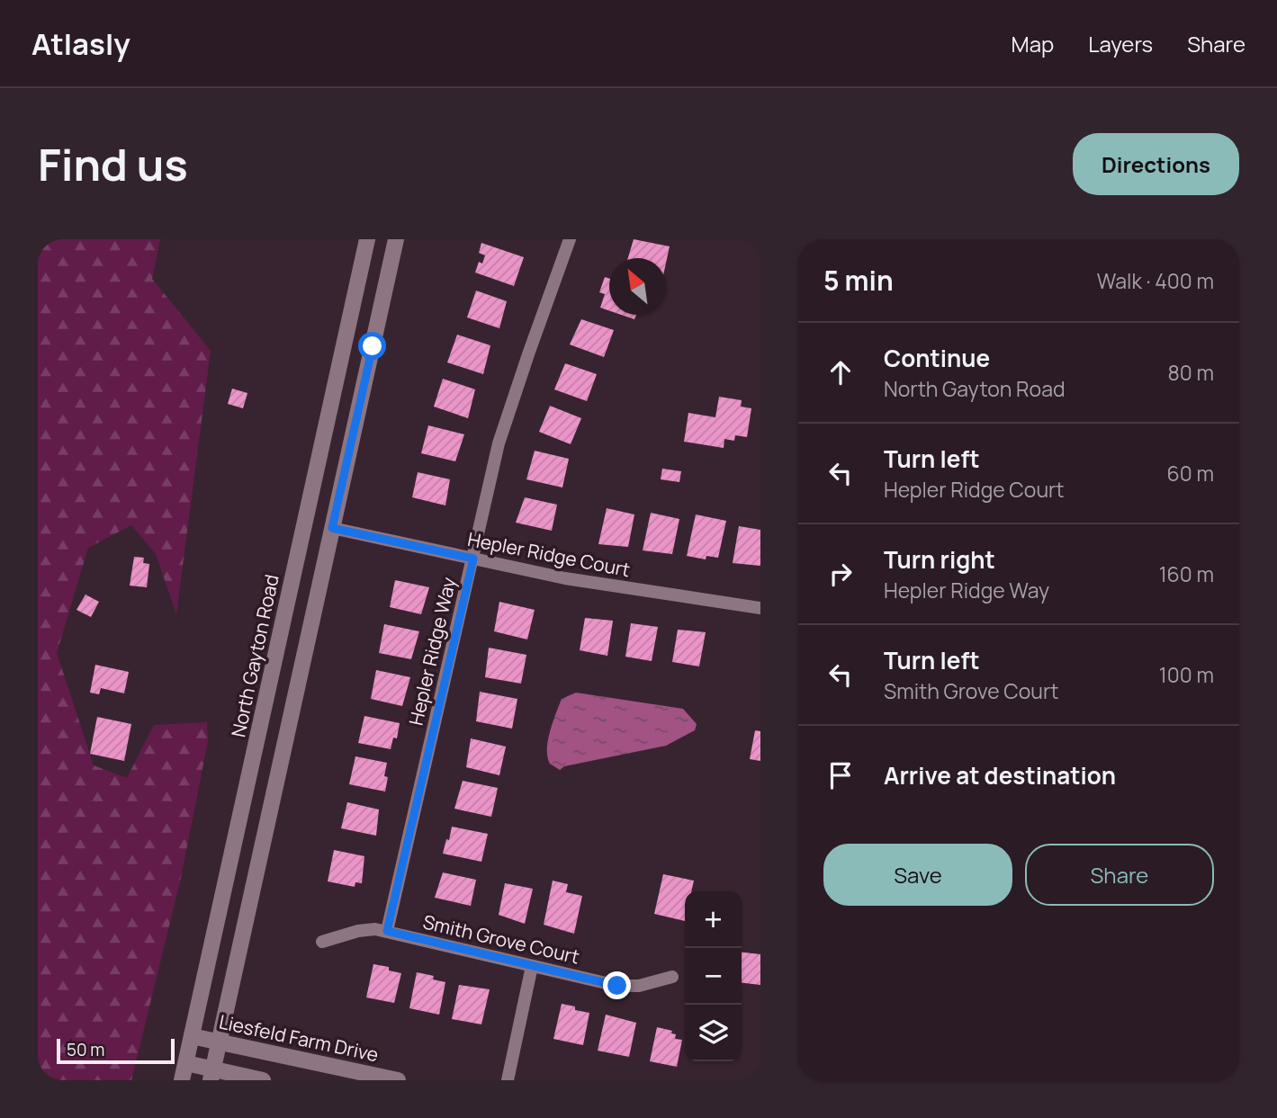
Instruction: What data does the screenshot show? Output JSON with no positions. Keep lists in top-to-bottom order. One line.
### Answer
{"streets":{"main road":["North Gayton Road","Liesfeld Farm Drive"],"street":["Hepler Ridge Court","Hepler Ridge Way","Smith Grove Court"]},"crossings":[["Hepler Ridge Court","Hepler Ridge Way"],["Hepler Ridge Way","Smith Grove Court"],["North Gayton Road","Liesfeld Farm Drive"]],"scale_bar":"50 m","north":"top left","page":{"header":"Atlasly","nav":["Map","Layers","Share"],"buttons":["Directions",["Save","Share"]],"title":"Find us","heading":["5 min","Walk · 400 m"],"list":[["Continue","North Gayton Road","80 m"],["Turn left","Hepler Ridge Court","60 m"],["Turn right","Hepler Ridge Way","160 m"],["Turn left","Smith Grove Court","100 m"],"Arrive at destination"],"map_buttons":["+","−"],"scale":"50 m"}}
